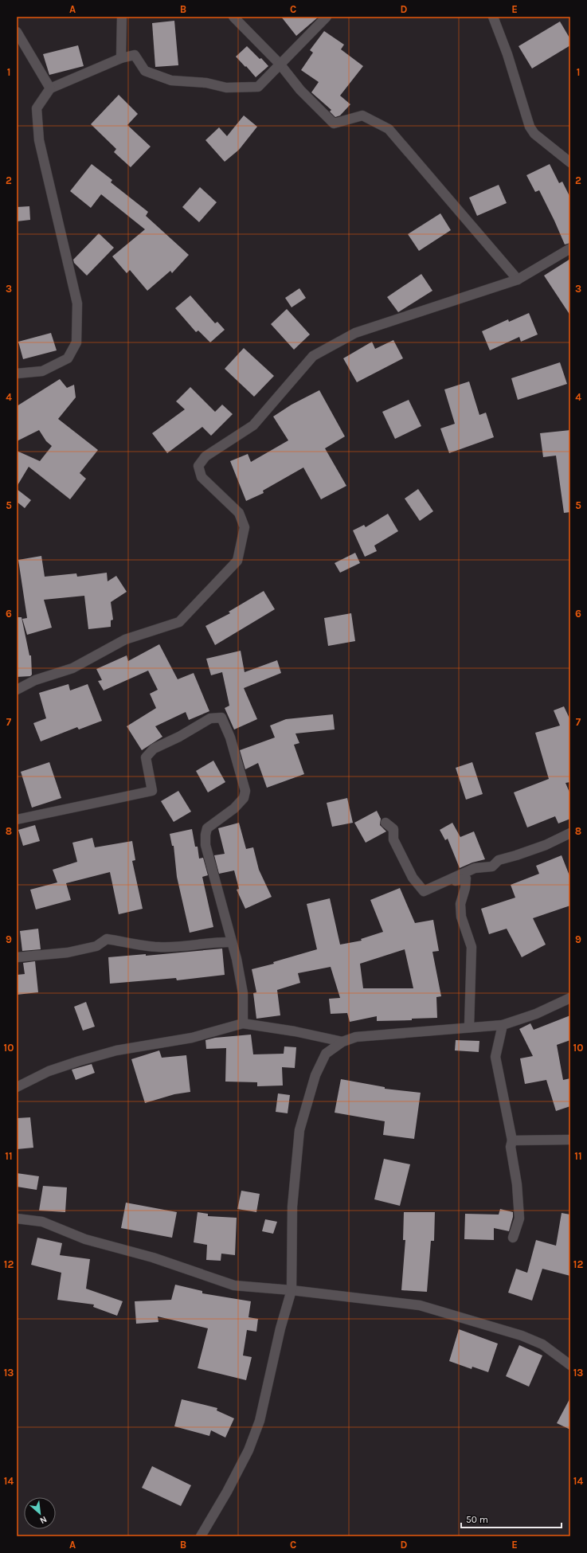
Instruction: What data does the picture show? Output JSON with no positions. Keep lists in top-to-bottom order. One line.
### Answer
{"scale_bar":"50 m","north":"bottom right","grid":{"columns":["A","B","C","D","E"],"rows":["1","2","3","4","5","6","7","8","9","10","11","12","13","14"]}}
